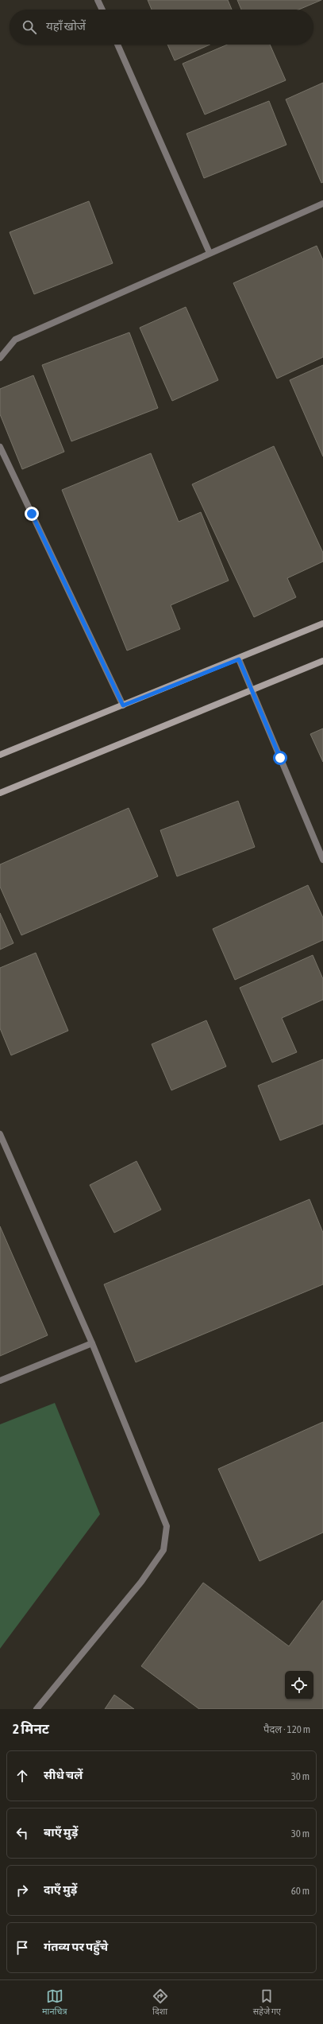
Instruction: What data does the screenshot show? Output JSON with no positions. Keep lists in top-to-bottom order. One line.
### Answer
{"page":{"search":"यहाँ खोजें","heading":["2 मिनट","पैदल · 120 m"],"list":[["सीधे चलें","30 m"],["बाएँ मुड़ें","30 m"],["दाएँ मुड़ें","60 m"],"गंतव्य पर पहुँचे"],"nav":["मानचित्र","दिशा","सहेजे गए"]}}
